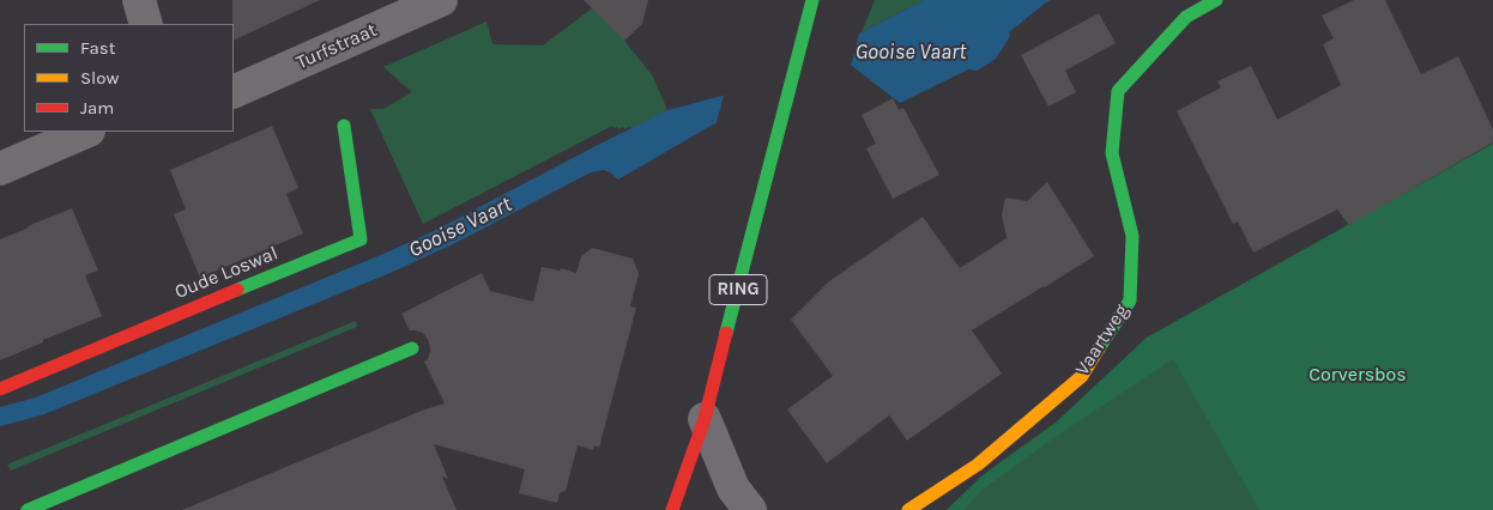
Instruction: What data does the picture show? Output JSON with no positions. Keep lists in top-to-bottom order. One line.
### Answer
{"streets":{"street":["Turfstraat","Oude Loswal","RING","Vaartweg"]},"water":["Gooise Vaart"],"parks":["Corversbos"],"legend":["Fast","Slow","Jam"]}
